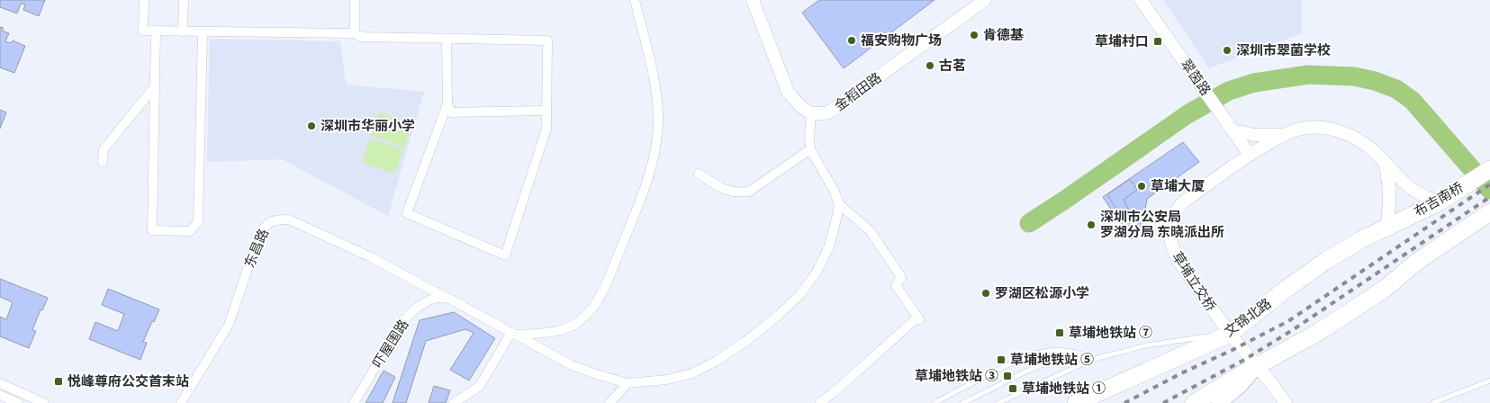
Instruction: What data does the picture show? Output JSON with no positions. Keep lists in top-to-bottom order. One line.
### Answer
{"streets":{"highway":["布吉南桥","文锦北路"],"street":["翠茵路","金稻田路","东昌路","草埔立交桥","吓屋围路"]},"crossings":[["翠茵路","草埔立交桥"],["布吉南桥","文锦北路"],["东昌路","吓屋围路"],["草埔立交桥","文锦北路"]],"places":{"other":["肯德基","福安购物广场","深圳市翠菌学校","古茗","深圳市华丽小学","草埔大厦","深圳市公安局 罗湖分局 东晓派出所","罗湖区松源小学"],"transit":["草埔村口","草埔地铁站 ⑦","草埔地铁站 ⑤","草埔地铁站 ③","悦峰尊府公交首末站","草埔地铁站 ①"]}}
